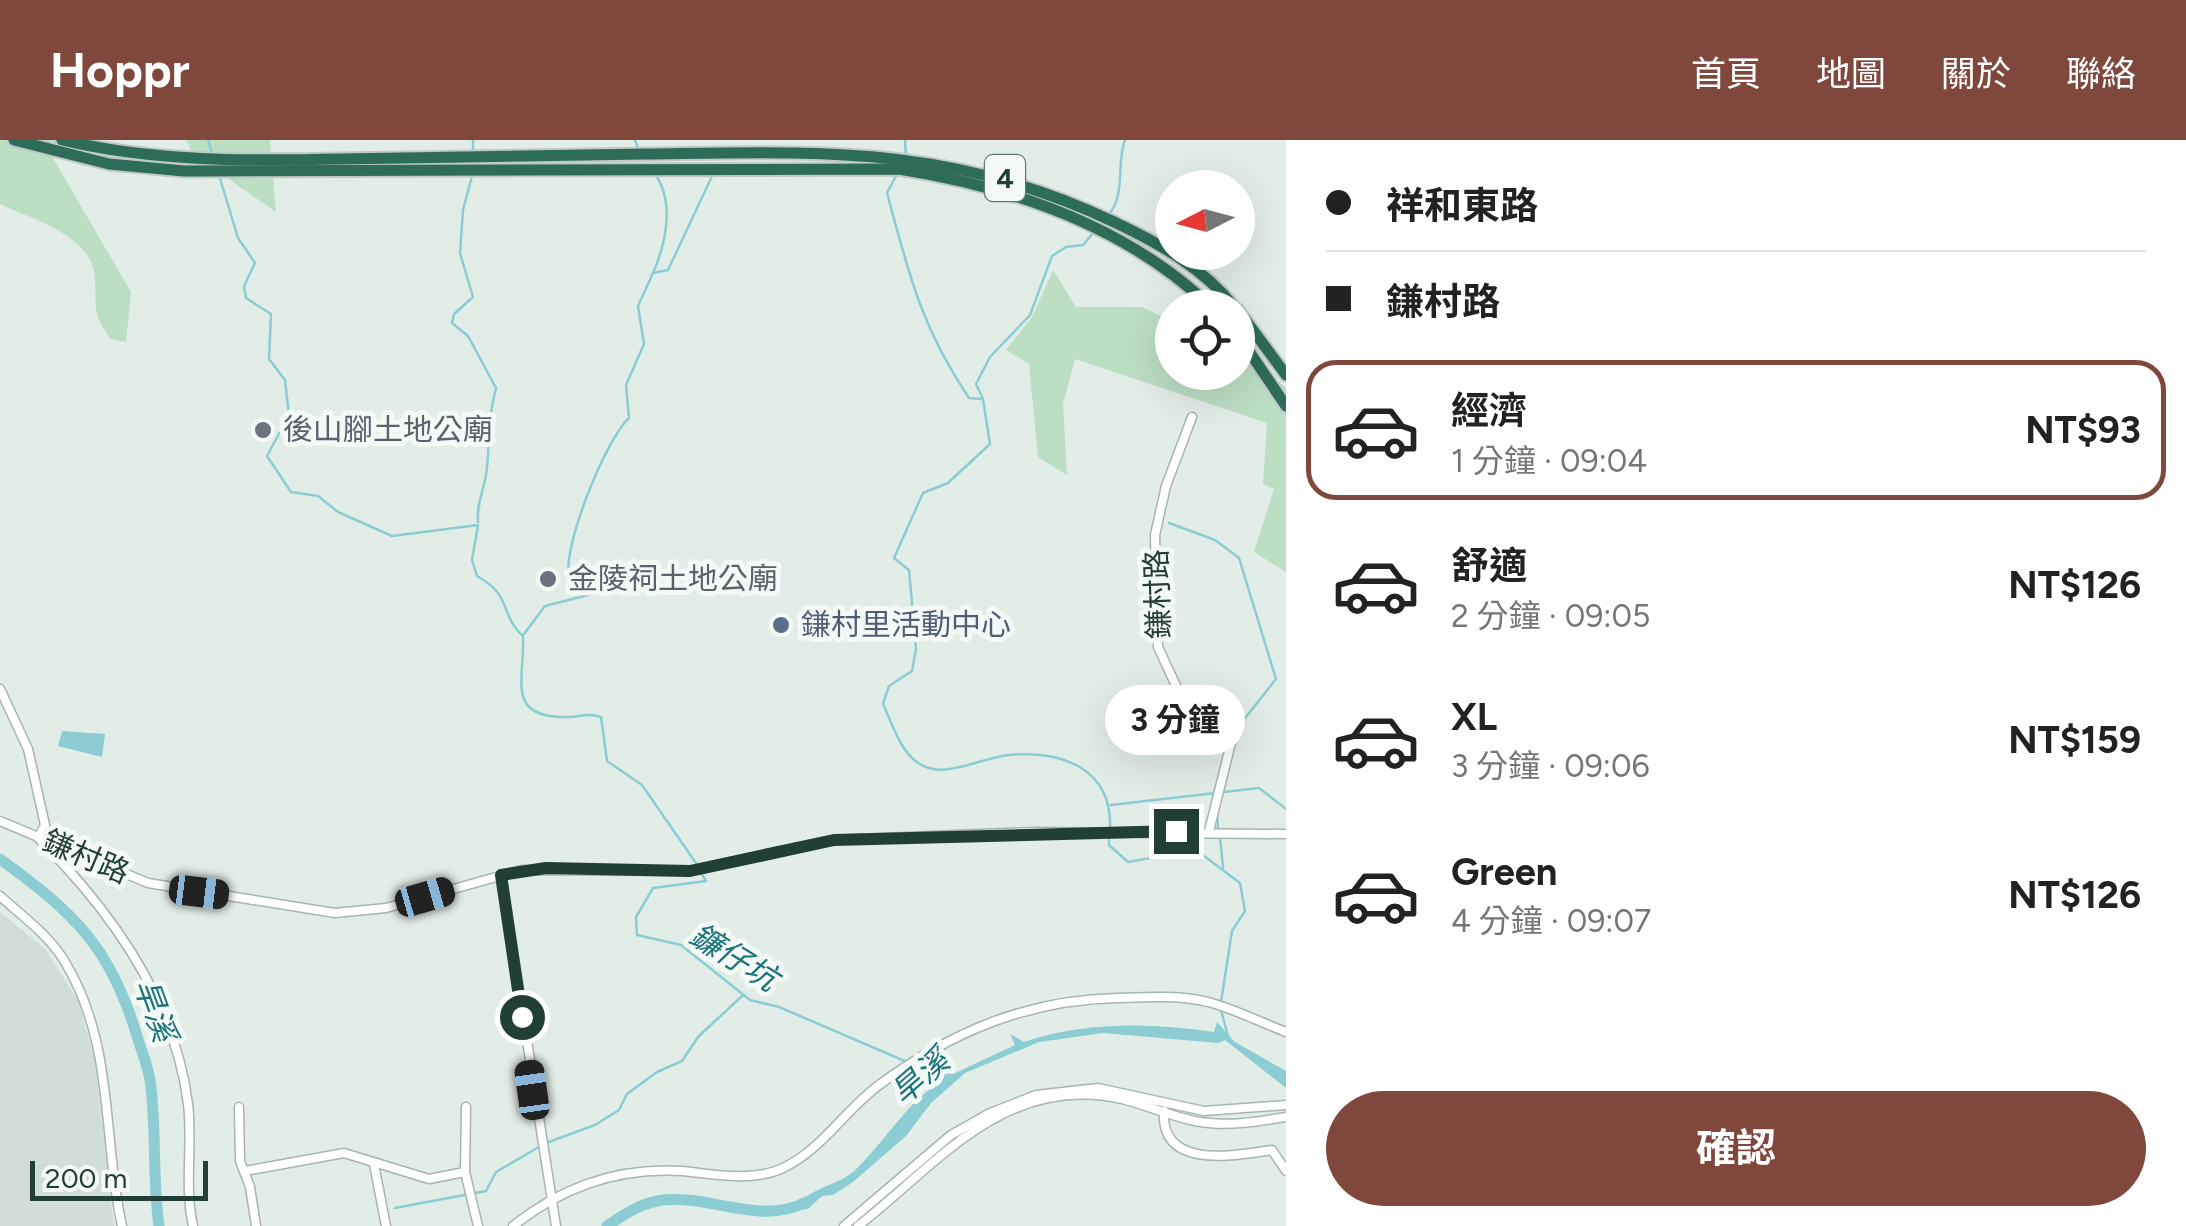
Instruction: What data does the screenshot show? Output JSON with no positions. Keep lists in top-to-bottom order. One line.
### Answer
{"streets":{"highway":["4"],"street":["鎌村路"]},"water":["鐮仔坑","旱溪"],"places":["後山腳土地公廟","金陵祠土地公廟","鎌村里活動中心"],"scale_bar":"200 m","north":"left","page":{"header":"Hoppr","nav":["首頁","地圖","關於","聯絡"],"banner":["祥和東路","鎌村路"],"list":[{"name":"經濟","note":"1 分鐘 · 09:04","value":"NT$93"},{"name":"舒適","note":"2 分鐘 · 09:05","value":"NT$126"},{"name":"XL","note":"3 分鐘 · 09:06","value":"NT$159"},{"name":"Green","note":"4 分鐘 · 09:07","value":"NT$126"}],"bubble":"3 分鐘","buttons":"確認","scale":"200 m"}}
